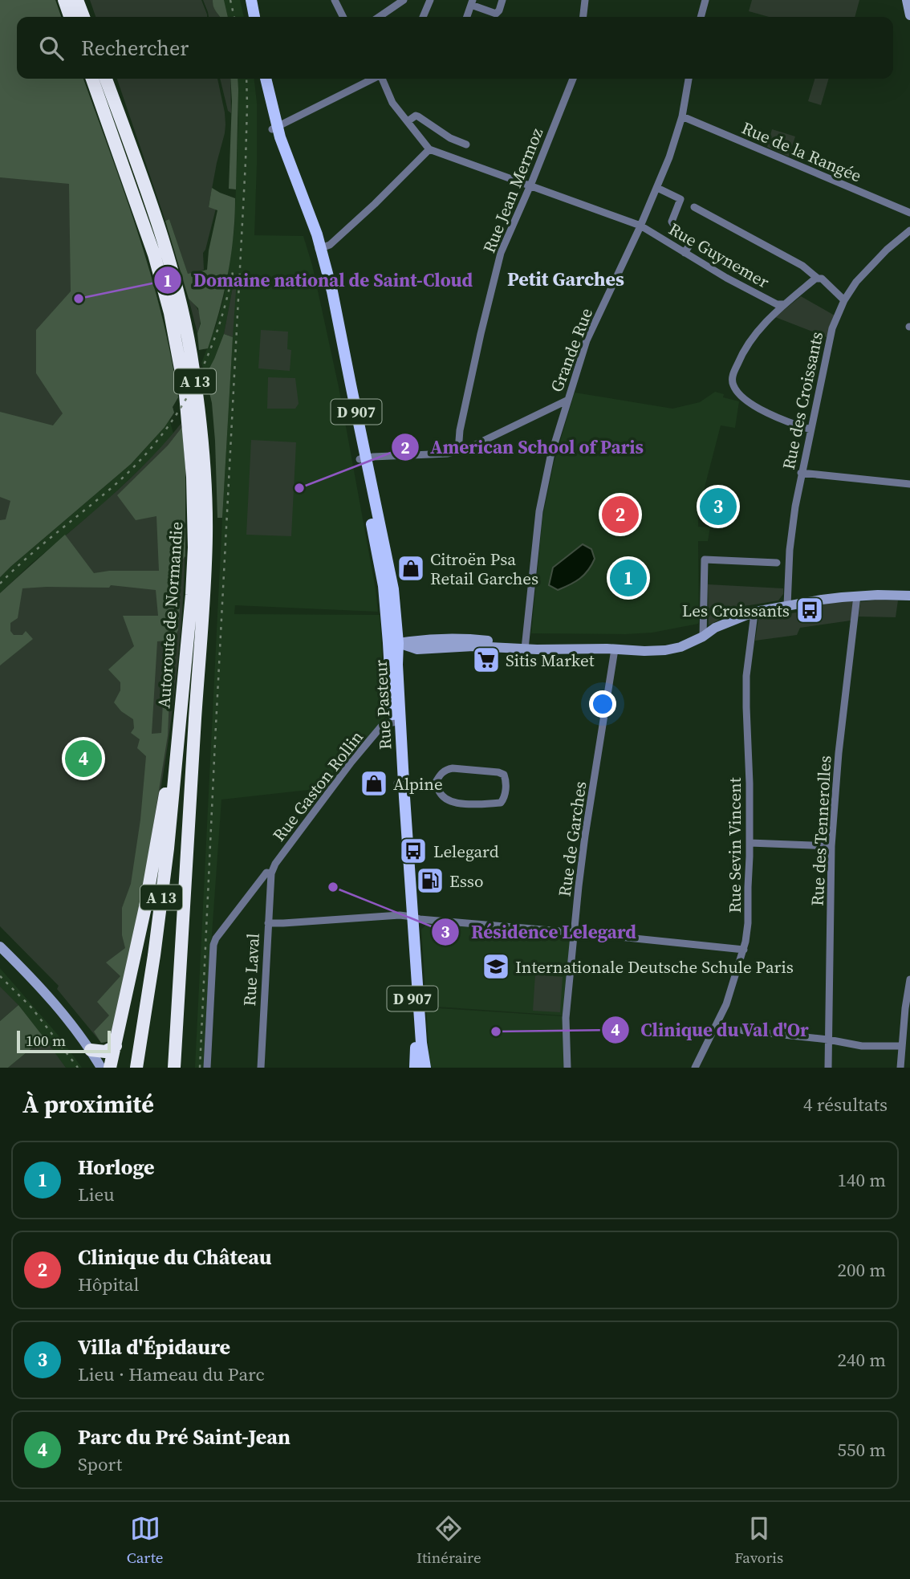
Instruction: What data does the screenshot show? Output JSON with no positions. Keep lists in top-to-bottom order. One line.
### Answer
{"streets":{"highway":["A 13","Autoroute de Normandie"],"main road":["D 907","Rue Pasteur"],"street":["Rue de la Rangée","Rue Jean Mermoz","Rue Guynemer","Grande Rue","Rue des Croissants","Rue Gaston Rollin","Rue des Tennerolles","Rue de Garches","Rue Sevin Vincent","Rue Laval"]},"crossings":[["Rue de la Rangée","Grande Rue"],["Rue Jean Mermoz","Rue Guynemer"],["Rue Guynemer","Grande Rue"],["D 907","Rue Pasteur"],["Rue Pasteur","Rue Gaston Rollin"],["Rue Gaston Rollin","Rue Laval"]],"districts":["Petit Garches"],"places":{"other":["Domaine national de Saint-Cloud","American School of Paris","Résidence Lelegard","Clinique du Val d'Or"],"shop":["Citroën Psa Retail Garches","Alpine"],"bus stop":["Les Croissants","Lelegard"],"supermarket":["Sitis Market"],"fuel station":["Esso"],"school or university":["Internationale Deutsche Schule Paris"]},"scale_bar":"100 m","page":{"search":"Rechercher","pins":["3","2","1","4"],"scale":"100 m","heading":["À proximité","4 résultats"],"list":[{"mark":"1","name":"Horloge","note":"Lieu","value":"140 m"},{"mark":"2","name":"Clinique du Château","note":"Hôpital","value":"200 m"},{"mark":"3","name":"Villa d'Épidaure","note":"Lieu · Hameau du Parc","value":"240 m"},{"mark":"4","name":"Parc du Pré Saint-Jean","note":"Sport","value":"550 m"}],"nav":["Carte","Itinéraire","Favoris"]}}
